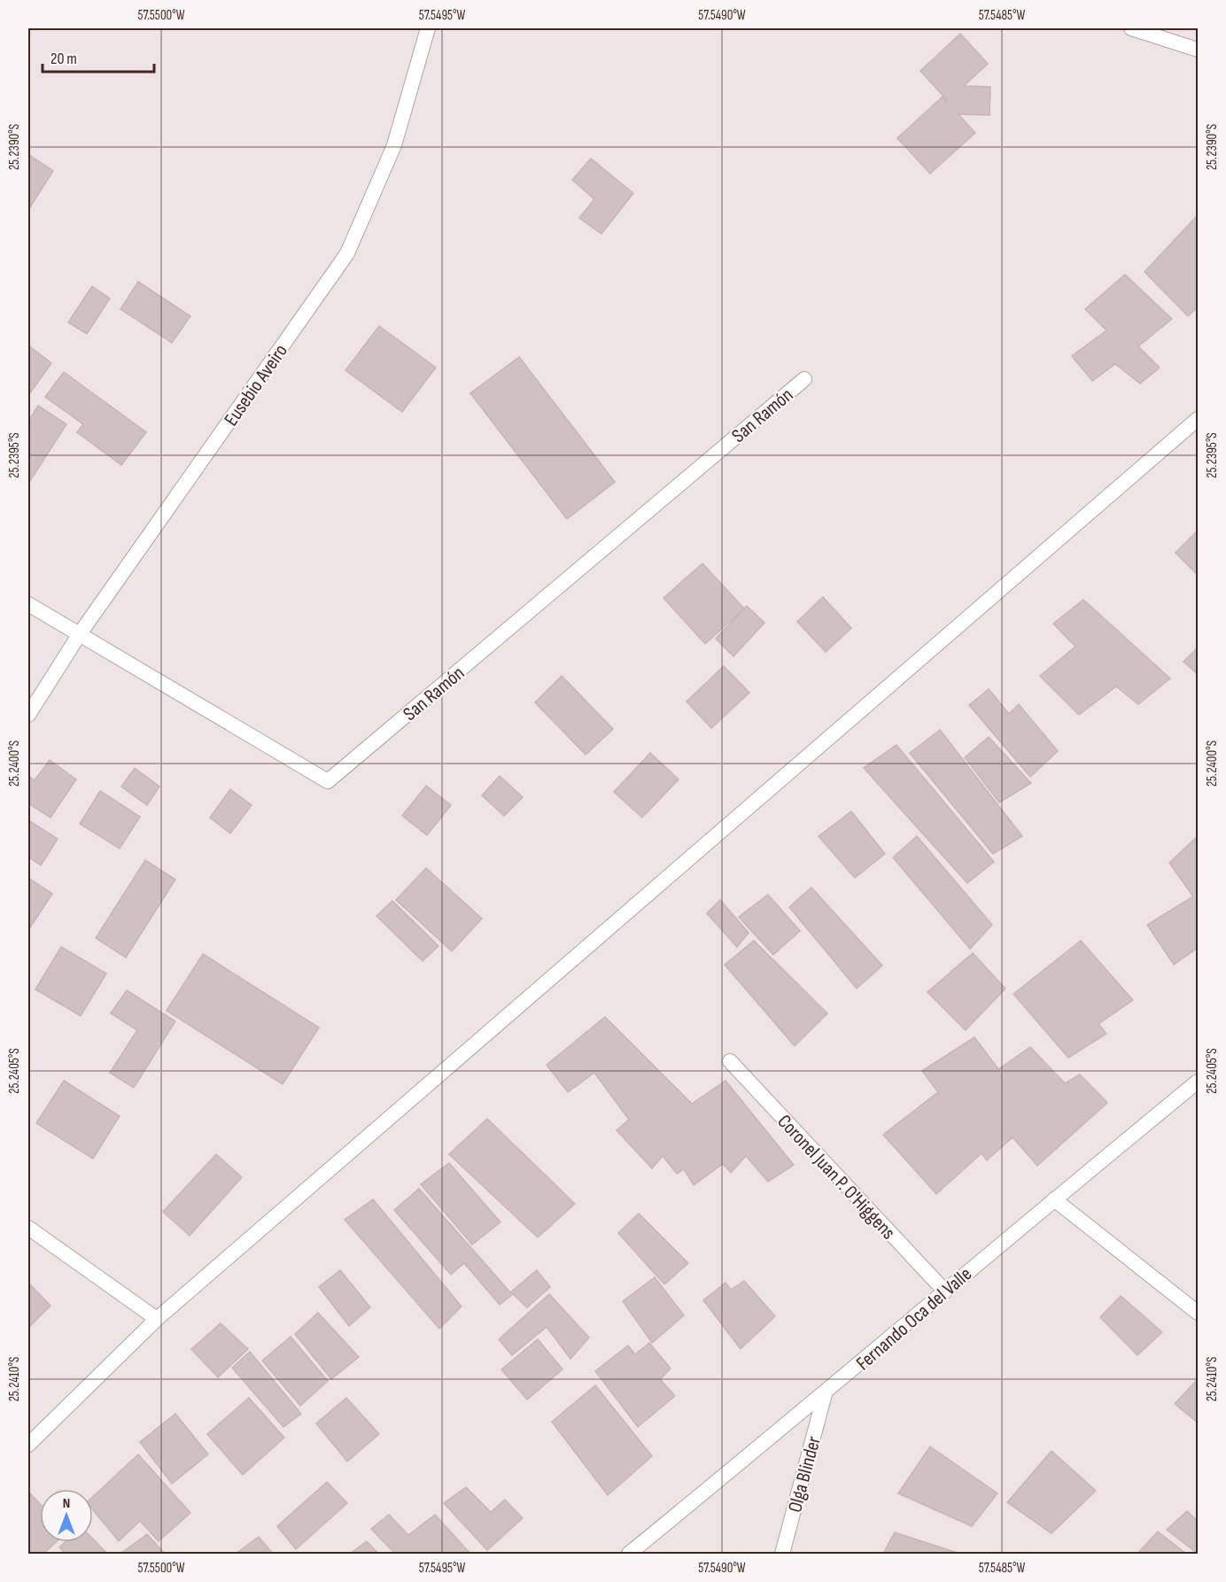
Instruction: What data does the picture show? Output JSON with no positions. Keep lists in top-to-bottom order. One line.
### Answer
{"streets":{"street":["Eusebio Aveiro","San Ramón","Coronel Juan P. O'Higgens","Fernando Oca del Valle","Olga Blinder"]},"crossings":[["Eusebio Aveiro","San Ramón"],["Coronel Juan P. O'Higgens","Fernando Oca del Valle"],["Fernando Oca del Valle","Olga Blinder"]],"scale_bar":"20 m","north":"top","coordinates":["57.5500°W","57.5495°W","57.5490°W","57.5485°W","25.2390°S","25.2395°S","25.2400°S","25.2405°S","25.2410°S"]}
